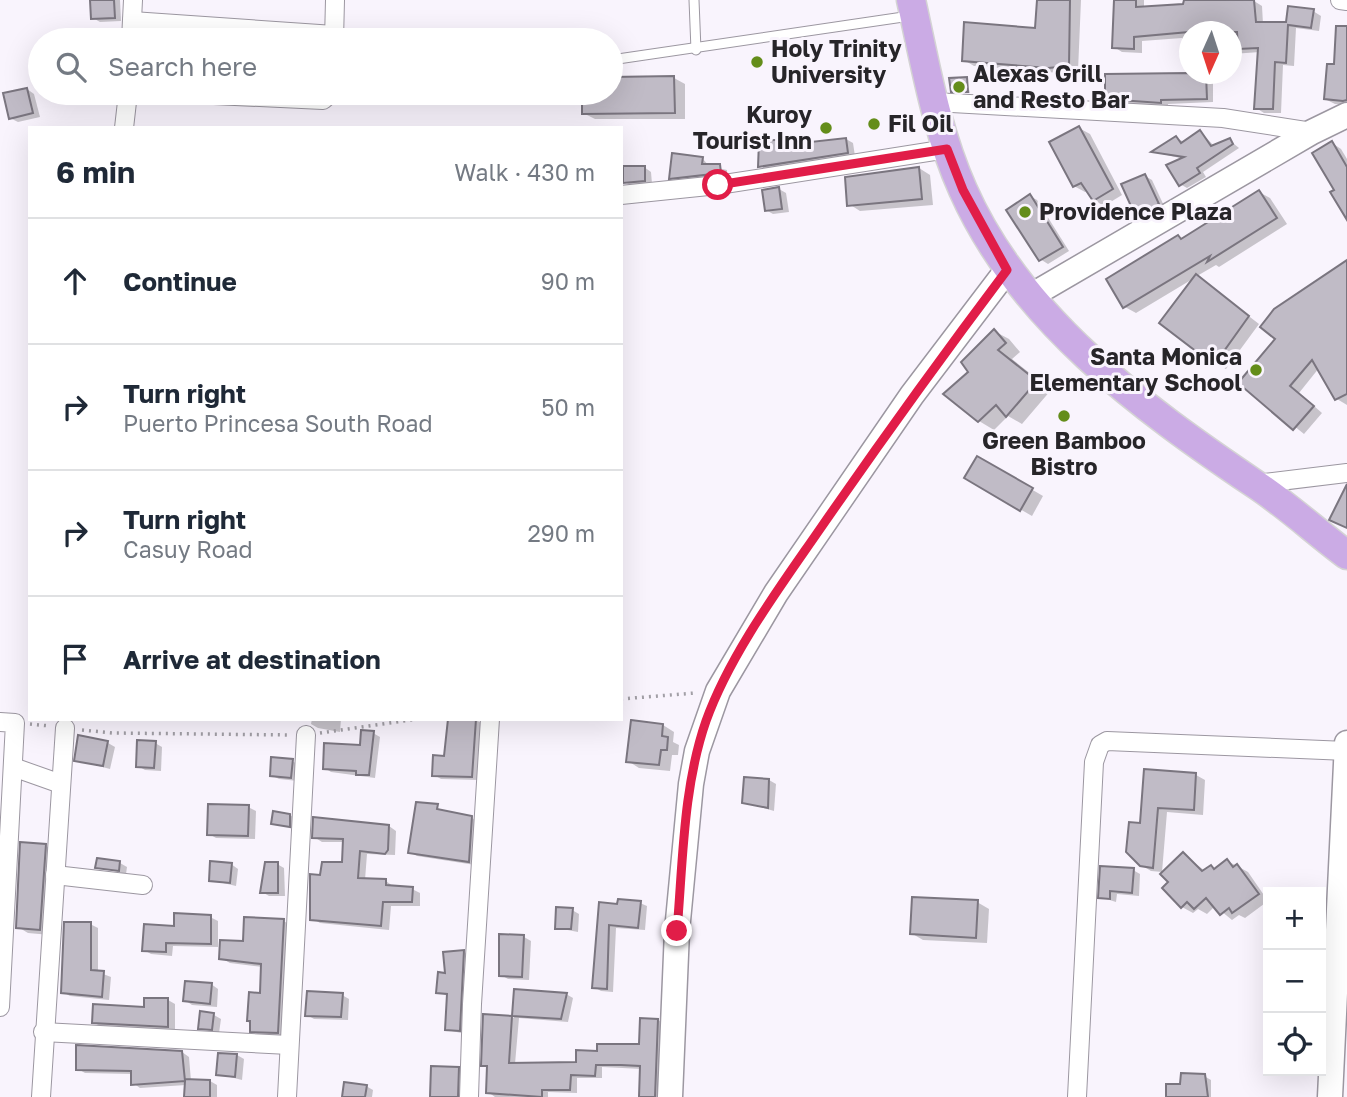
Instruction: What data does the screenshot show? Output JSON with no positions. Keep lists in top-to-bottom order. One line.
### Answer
{"places":["Holy Trinity University","Alexas Grill and Resto Bar","Fil Oil","Kuroy Tourist Inn","Providence Plaza","Santa Monica Elementary School","Green Bamboo Bistro"],"north":"bottom","page":{"search":"Search here","heading":["6 min","Walk · 430 m"],"list":[["Continue","90 m"],["Turn right","Puerto Princesa South Road","50 m"],["Turn right","Casuy Road","290 m"],"Arrive at destination"],"map_buttons":["+","−"]}}
